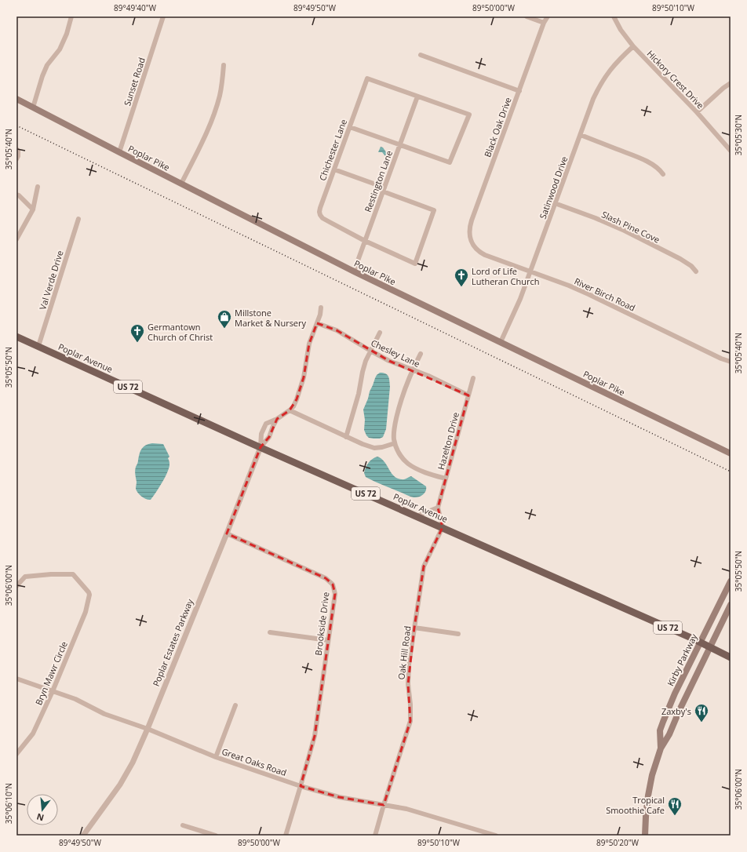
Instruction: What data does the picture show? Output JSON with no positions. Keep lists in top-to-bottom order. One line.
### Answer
{"streets":{"main road":["Poplar Pike","Poplar Avenue","US 72","Kirby Parkway"],"street":["Hickory Crest Drive","Sunset Road","Black Oak Drive","Chichester Lane","Restington Lane","Satinwood Drive","Slash Pine Cove","Val Verde Drive","River Birch Road","Chesley Lane","Hazelton Drive","Brookside Drive","Poplar Estates Parkway","Oak Hill Road","Bryn Mawr Circle","Great Oaks Road"]},"crossings":[["Hickory Crest Drive","Satinwood Drive"],["Sunset Road","Poplar Pike"],["Black Oak Drive","River Birch Road"],["Chichester Lane","Restington Lane"],["Poplar Pike","Restington Lane"],["Poplar Pike","Satinwood Drive"],["Satinwood Drive","Slash Pine Cove"],["Satinwood Drive","River Birch Road"],["Val Verde Drive","Poplar Avenue"],["Chesley Lane","Hazelton Drive"],["Poplar Avenue","Hazelton Drive"],["Poplar Avenue","Poplar Estates Parkway"],["Poplar Avenue","Oak Hill Road"],["Poplar Avenue","Kirby Parkway"],["Hazelton Drive","Oak Hill Road"],["Brookside Drive","Poplar Estates Parkway"],["Brookside Drive","Great Oaks Road"],["Poplar Estates Parkway","Great Oaks Road"],["Oak Hill Road","Great Oaks Road"],["Bryn Mawr Circle","Great Oaks Road"]],"places":{"church":["Lord of Life Lutheran Church","Germantown Church of Christ"],"shop":["Millstone Market & Nursery"],"restaurant":["Zaxby's","Tropical Smoothie Cafe"]},"north":"bottom","coordinates":["89°49'40\"W","89°49'50\"W","89°50'00\"W","89°50'10\"W","35°05'30\"N","35°05'40\"N","35°05'50\"N","35°06'00\"N","35°06'10\"N","89°50'20\"W"]}
